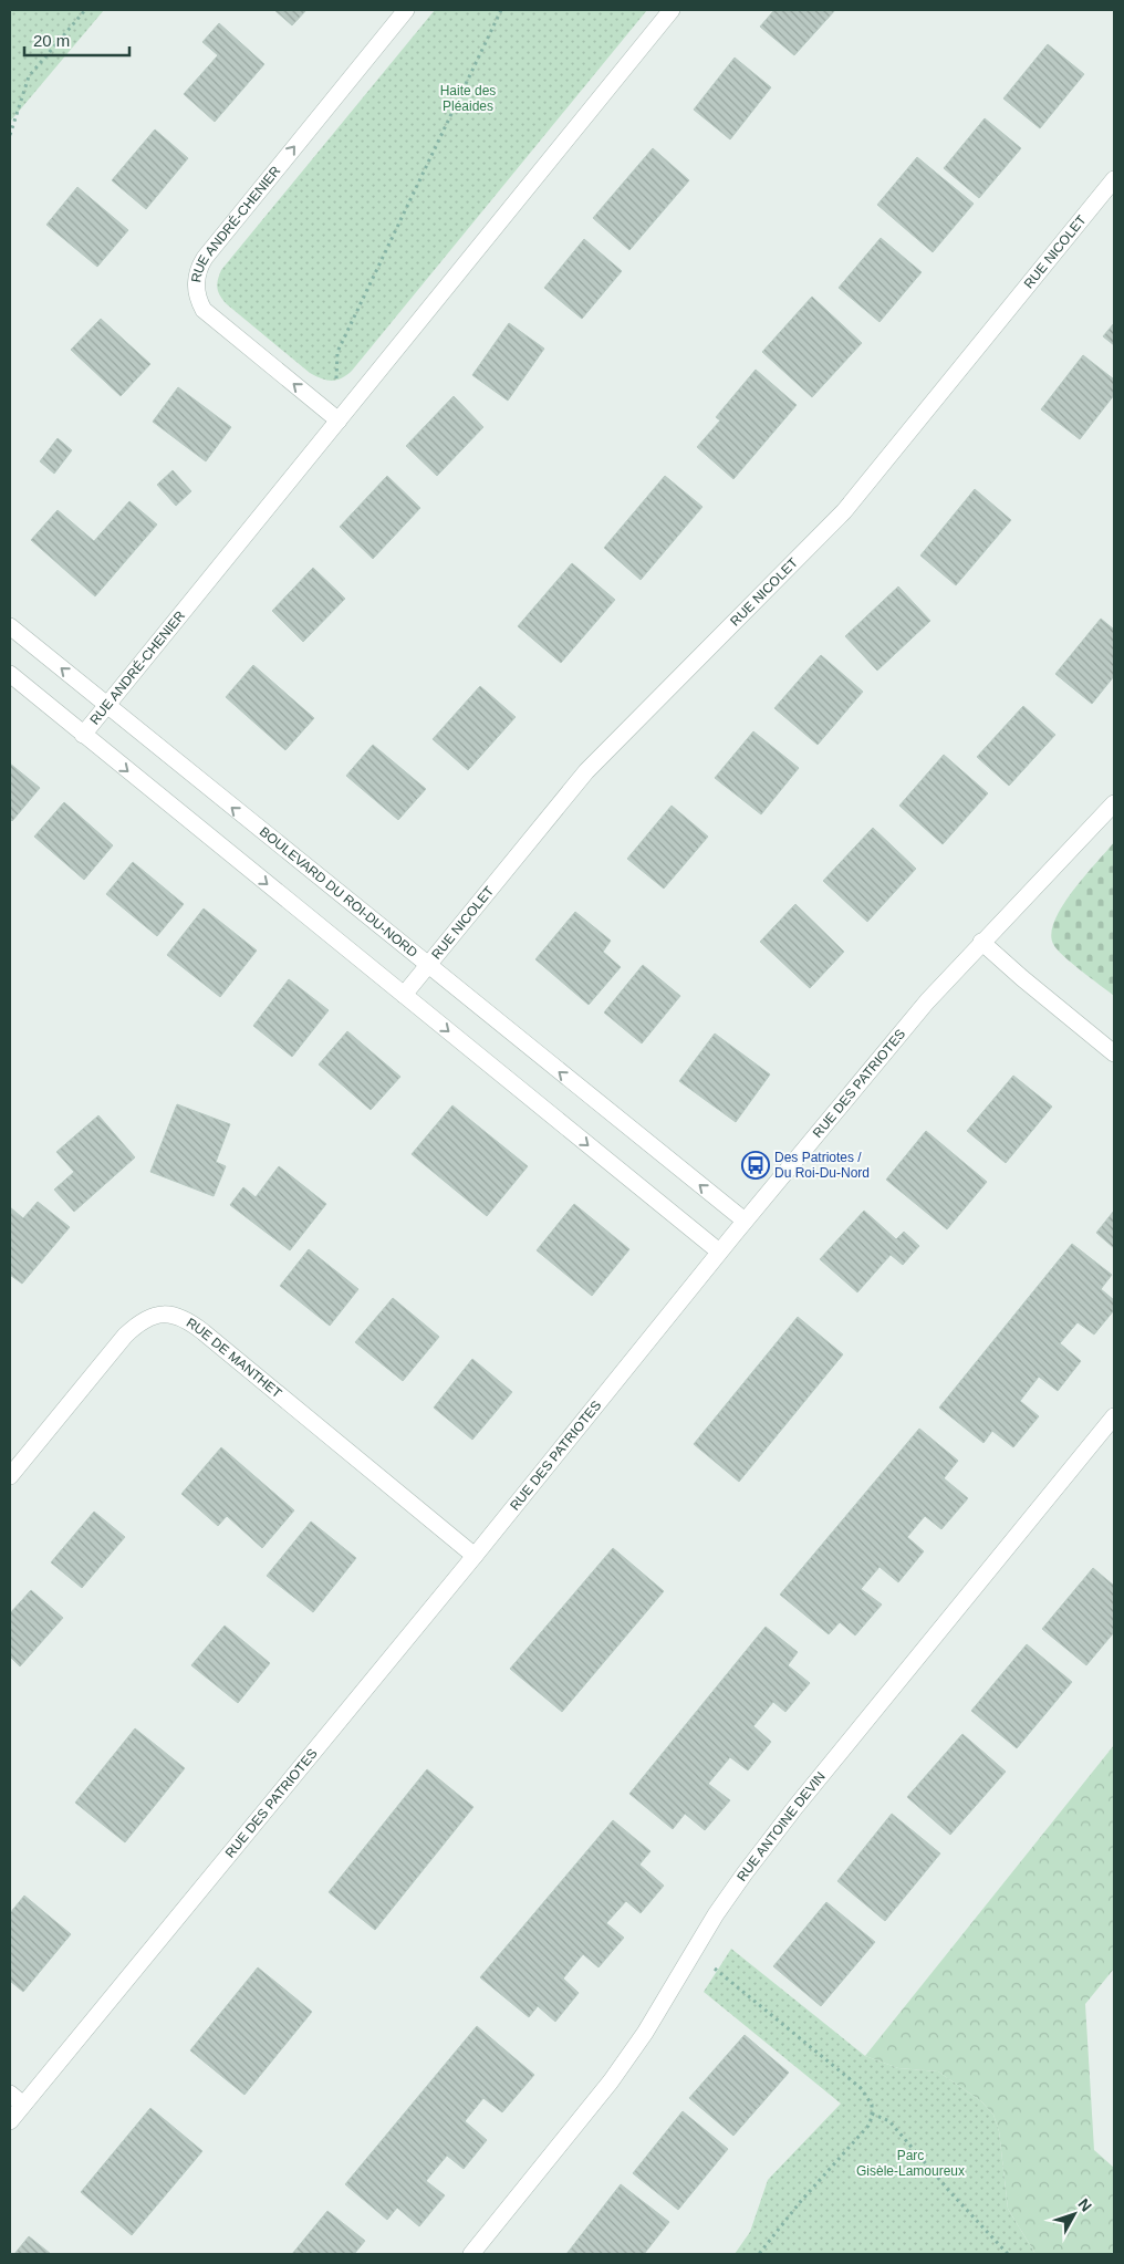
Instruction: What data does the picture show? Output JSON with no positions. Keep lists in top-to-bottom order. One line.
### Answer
{"streets":{"street":["RUE ANDRÉ-CHENIER","RUE NICOLET","BOULEVARD DU ROI-DU-NORD","RUE DES PATRIOTES","RUE DE MANTHET","RUE ANTOINE DEVIN"]},"crossings":[["RUE ANDRÉ-CHENIER","BOULEVARD DU ROI-DU-NORD"],["RUE NICOLET","BOULEVARD DU ROI-DU-NORD"],["BOULEVARD DU ROI-DU-NORD","RUE DES PATRIOTES"],["RUE DES PATRIOTES","RUE DE MANTHET"]],"parks":["Haite des Pléaides","Parc Gisèle-Lamoureux"],"places":{"bus stop":["Des Patriotes / Du Roi-Du-Nord"]},"scale_bar":"20 m","north":"top right"}
